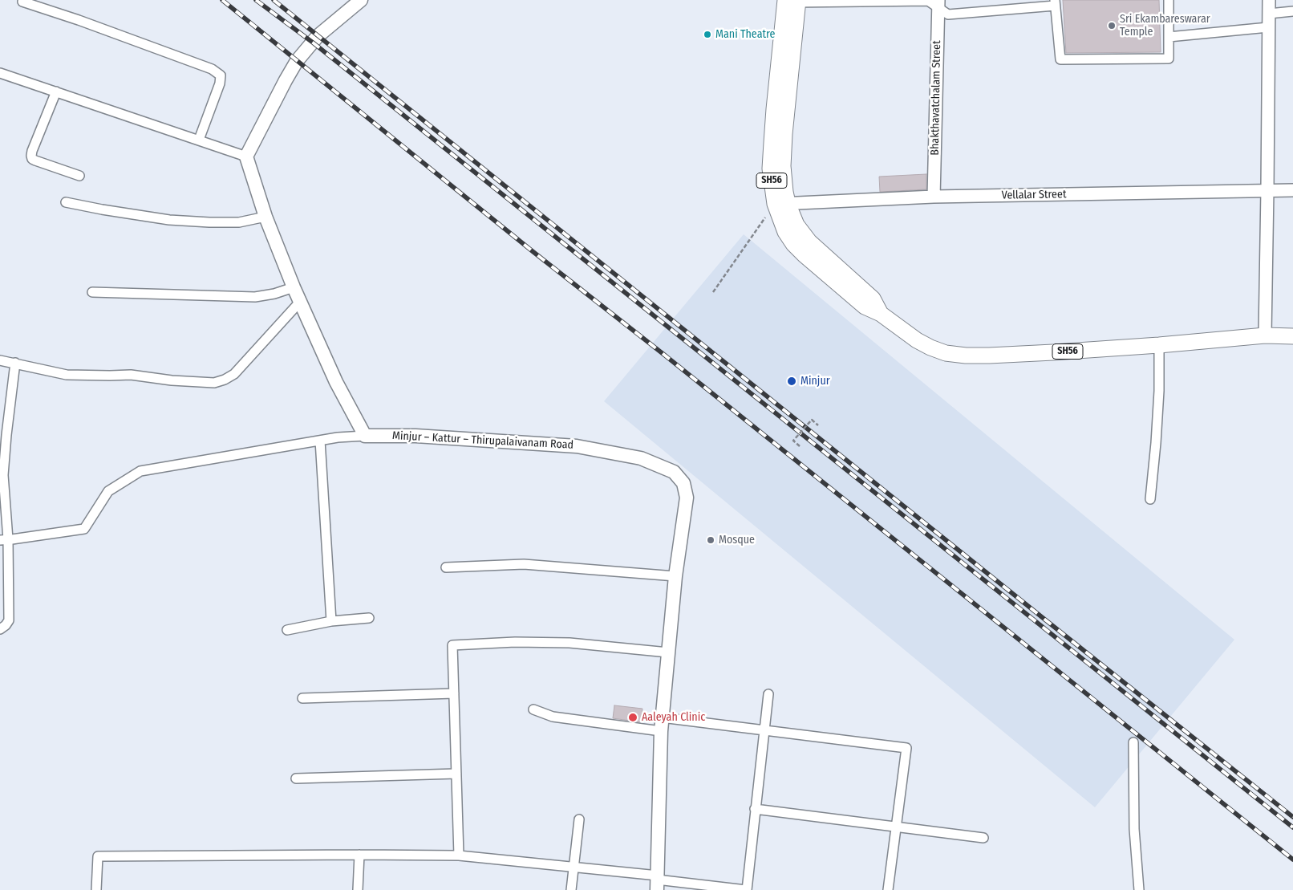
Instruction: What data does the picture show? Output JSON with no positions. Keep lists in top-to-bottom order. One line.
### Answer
{"streets":{"main road":["SH56","Minjur – Kattur – Thirupalaivanam Road"],"street":["Bhakthavatchalam Street","Vellalar Street"]},"crossings":[["Bhakthavatchalam Street","Vellalar Street"],["SH56","Vellalar Street"]],"places":["Sri Ekambareswarar Temple","Mani Theatre","Minjur","Mosque","Aaleyah Clinic"]}
